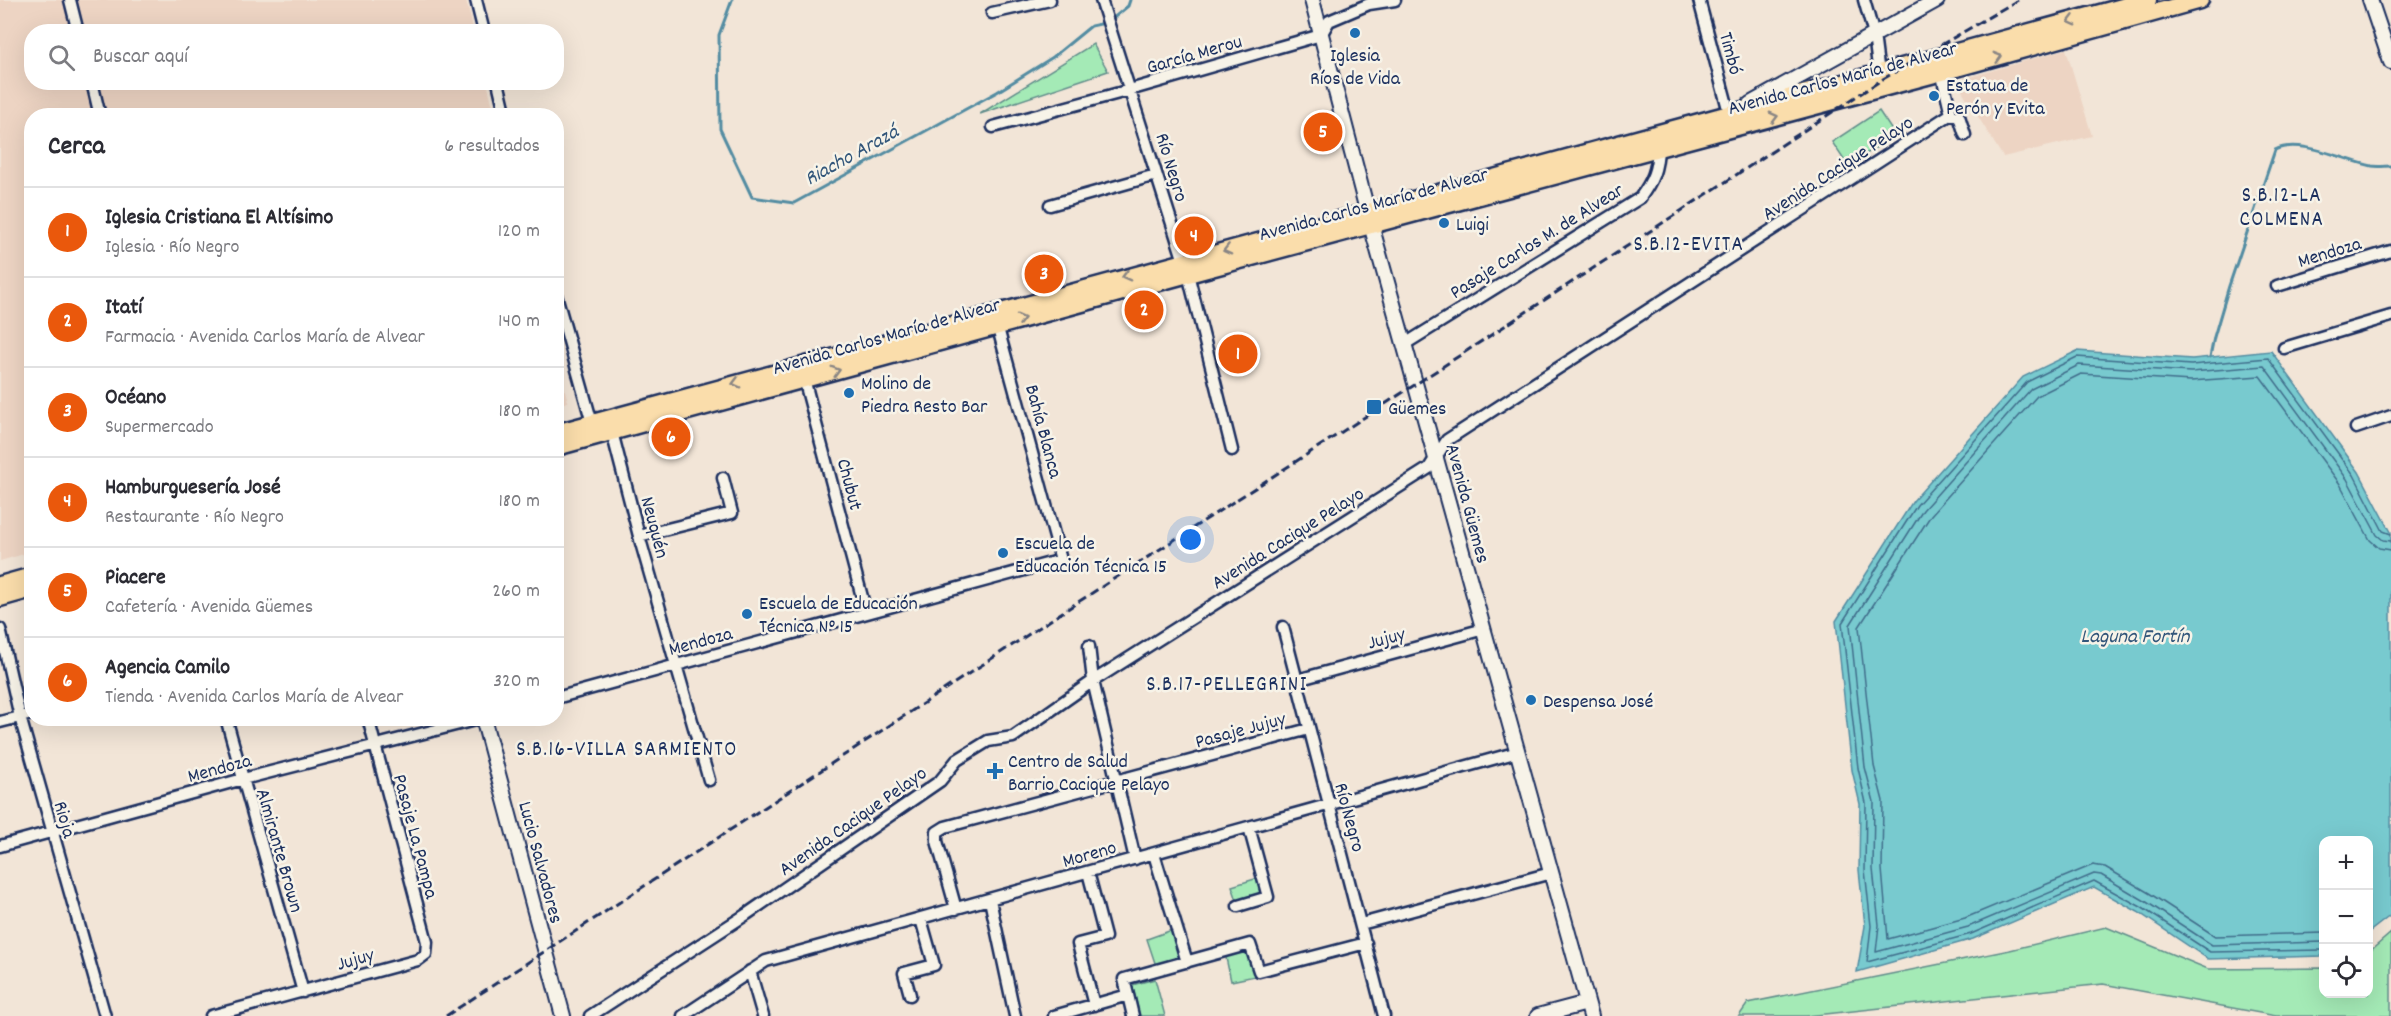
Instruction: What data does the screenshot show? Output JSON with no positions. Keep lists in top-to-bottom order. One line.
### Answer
{"streets":{"main road":["Avenida Carlos María de Alvear"],"street":["García Merou","Timbó","Río Negro","Avenida Cacique Pelayo","Pasaje Carlos M. de Alvear","Mendoza","Bahía Blanca","Chubut","Avenida Güemes","Neuquén","Jujuy","Pasaje Jujuy","Rioja","Pasaje La Pampa","Almirante Brown","Moreno","Lucio Salvadores"]},"crossings":[["García Merou","Río Negro"],["García Merou","Avenida Güemes"],["Timbó","Avenida Carlos María de Alvear"],["Avenida Carlos María de Alvear","Río Negro"],["Avenida Carlos María de Alvear","Pasaje Carlos M. de Alvear"],["Avenida Carlos María de Alvear","Bahía Blanca"],["Avenida Carlos María de Alvear","Chubut"],["Avenida Carlos María de Alvear","Avenida Güemes"],["Avenida Carlos María de Alvear","Neuquén"],["Río Negro","Jujuy"],["Río Negro","Pasaje Jujuy"],["Río Negro","Moreno"],["Avenida Cacique Pelayo","Avenida Güemes"],["Pasaje Carlos M. de Alvear","Avenida Güemes"],["Mendoza","Bahía Blanca"],["Mendoza","Chubut"],["Mendoza","Neuquén"],["Mendoza","Rioja"],["Mendoza","Pasaje La Pampa"],["Mendoza","Almirante Brown"],["Avenida Güemes","Jujuy"],["Avenida Güemes","Moreno"],["Jujuy","Pasaje La Pampa"],["Jujuy","Almirante Brown"],["Pasaje Jujuy","Moreno"]],"districts":["S.B.12-LA COLMENA","S.B.12-EVITA","S.B.17-PELLEGRINI","S.B.16-VILLA SARMIENTO"],"water":["Riacho Arazá","Laguna Fortín"],"places":{"other":["Iglesia Ríos de Vida","Estatua de Perón y Evita","Luigi","Molino de Piedra Resto Bar","Escuela de Educación Técnica 15","Escuela de Educación Técnica N° 15","Despensa José"],"transit":["Güemes"],"health":["Centro de Salud Barrio Cacique Pelayo"]},"page":{"search":"Buscar aquí","heading":["Cerca","6 resultados"],"pins":["5","4","3","2","1","6"],"list":[{"mark":"1","name":"Iglesia Cristiana El Altísimo","note":"Iglesia · Río Negro","value":"120 m"},{"mark":"2","name":"Itatí","note":"Farmacia · Avenida Carlos María de Alvear","value":"140 m"},{"mark":"3","name":"Océano","note":"Supermercado","value":"180 m"},{"mark":"4","name":"Hamburguesería José","note":"Restaurante · Río Negro","value":"180 m"},{"mark":"5","name":"Piacere","note":"Cafetería · Avenida Güemes","value":"260 m"},{"mark":"6","name":"Agencia Camilo","note":"Tienda · Avenida Carlos María de Alvear","value":"320 m"}],"map_buttons":["+","−"]}}
